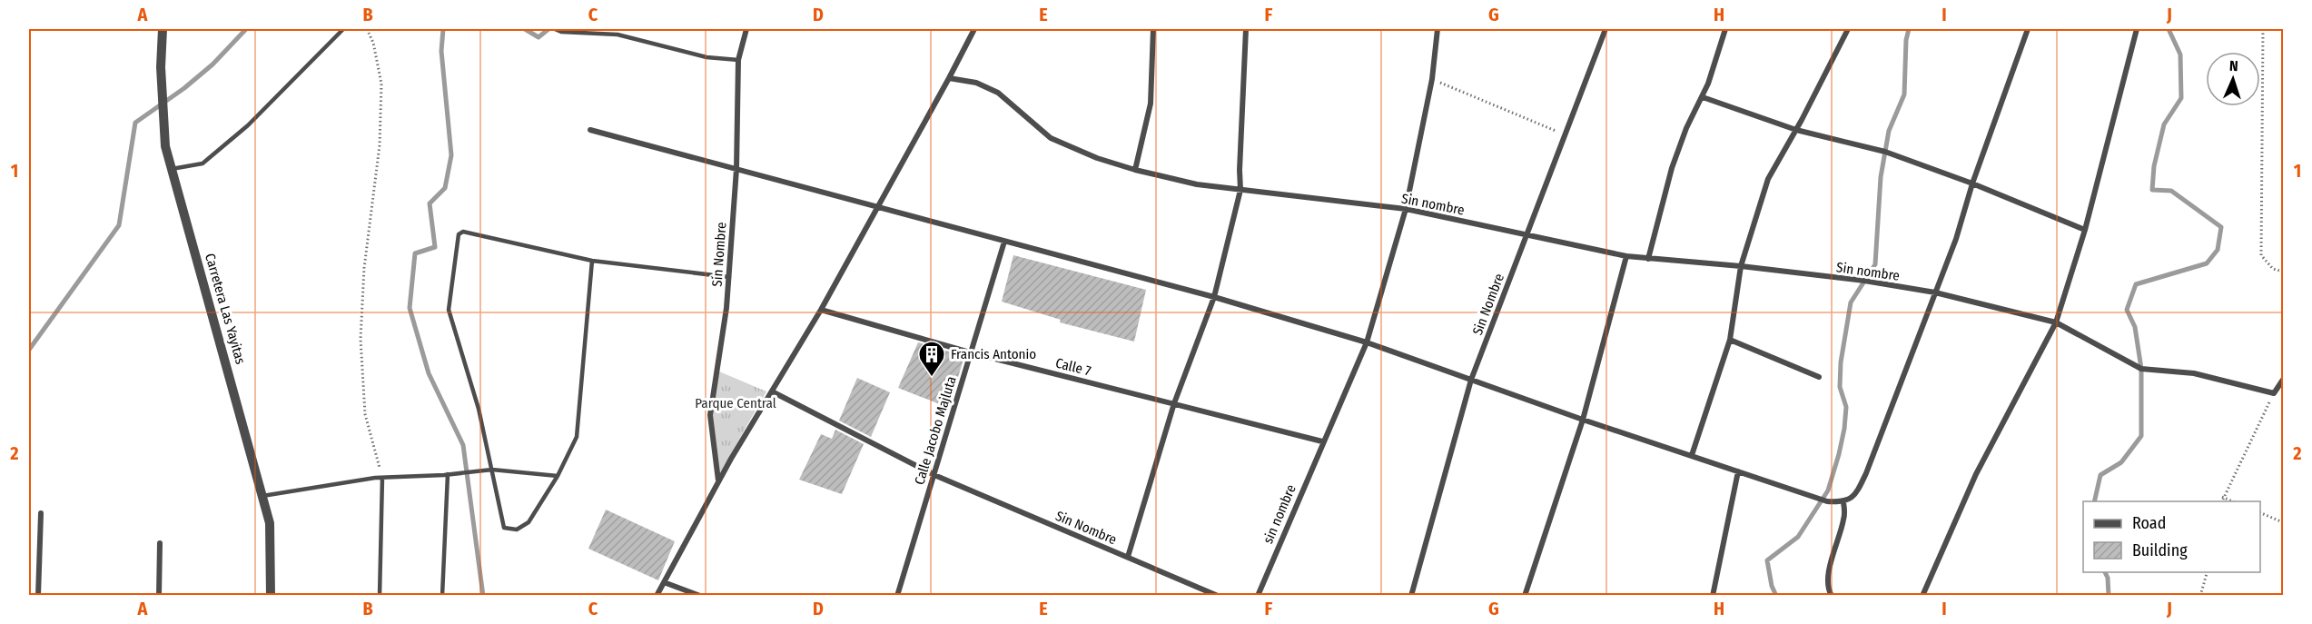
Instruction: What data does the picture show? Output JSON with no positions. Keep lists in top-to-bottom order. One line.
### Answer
{"streets":{"street":["Sin nombre","Sin Nombre","Carretera Las Yayitas","Calle 7","Calle Jacobo Majluta","sin nombre"]},"crossings":[["Sin nombre","Sin Nombre"],["Sin nombre","sin nombre"],["Sin Nombre","Calle 7"],["Sin Nombre","Calle Jacobo Majluta"],["Calle 7","Calle Jacobo Majluta"],["Calle 7","sin nombre"]],"parks":["Parque Central"],"places":{"building":["Francis Antonio"]},"legend":["Road","Building"],"north":"top","grid":{"columns":["A","B","C","D","E","F","G","H","I","J"],"rows":["1","2"]}}
